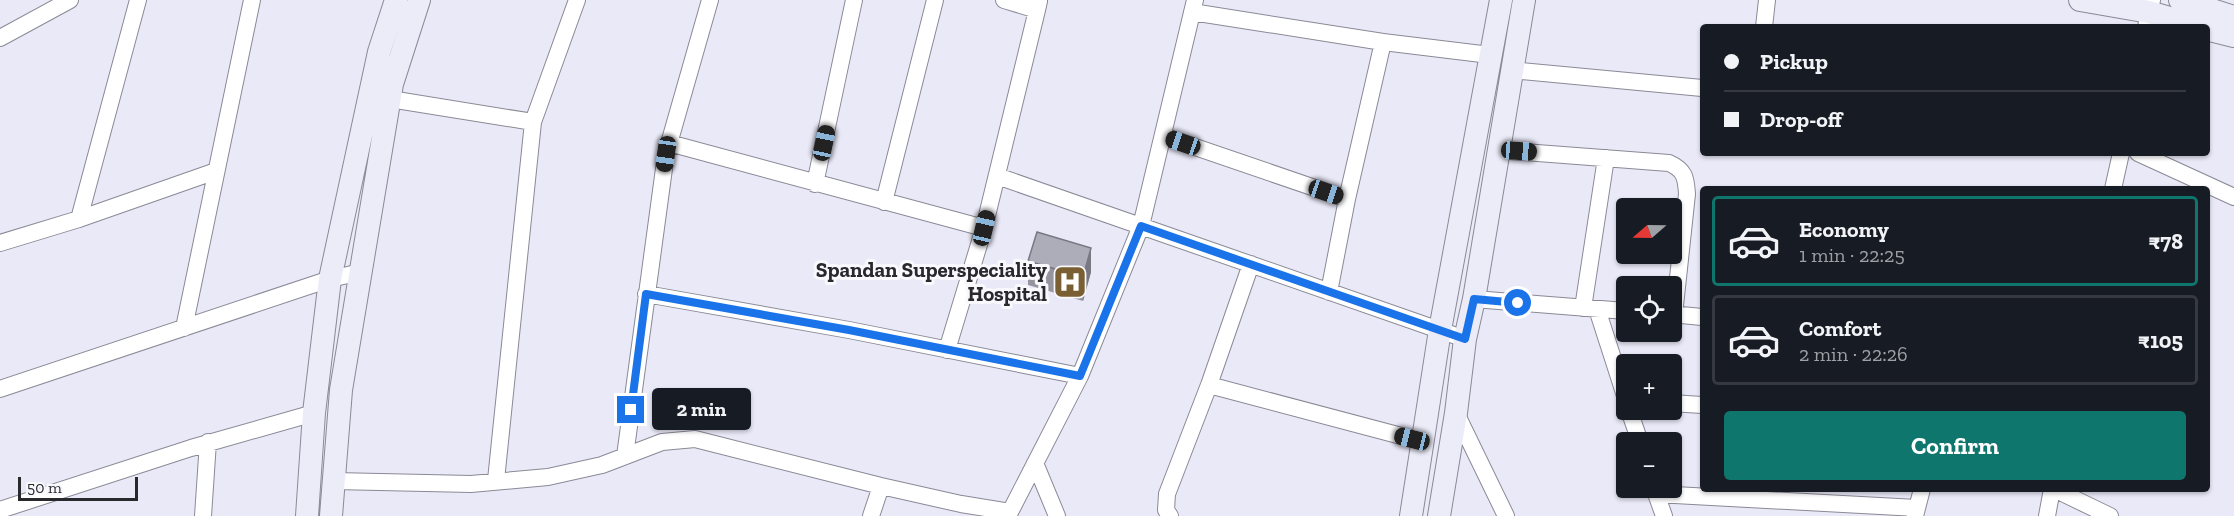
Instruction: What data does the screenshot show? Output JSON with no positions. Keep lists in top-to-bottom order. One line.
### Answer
{"places":{"hospital":["Spandan Superspeciality Hospital"]},"scale_bar":"50 m","north":"left","page":{"banner":["Pickup","Drop-off"],"list":[{"name":"Economy","note":"1 min · 22:25","value":"₹78"},{"name":"Comfort","note":"2 min · 22:26","value":"₹105"}],"map_buttons":["+","−"],"bubble":"2 min","buttons":"Confirm","scale":"50 m"}}
